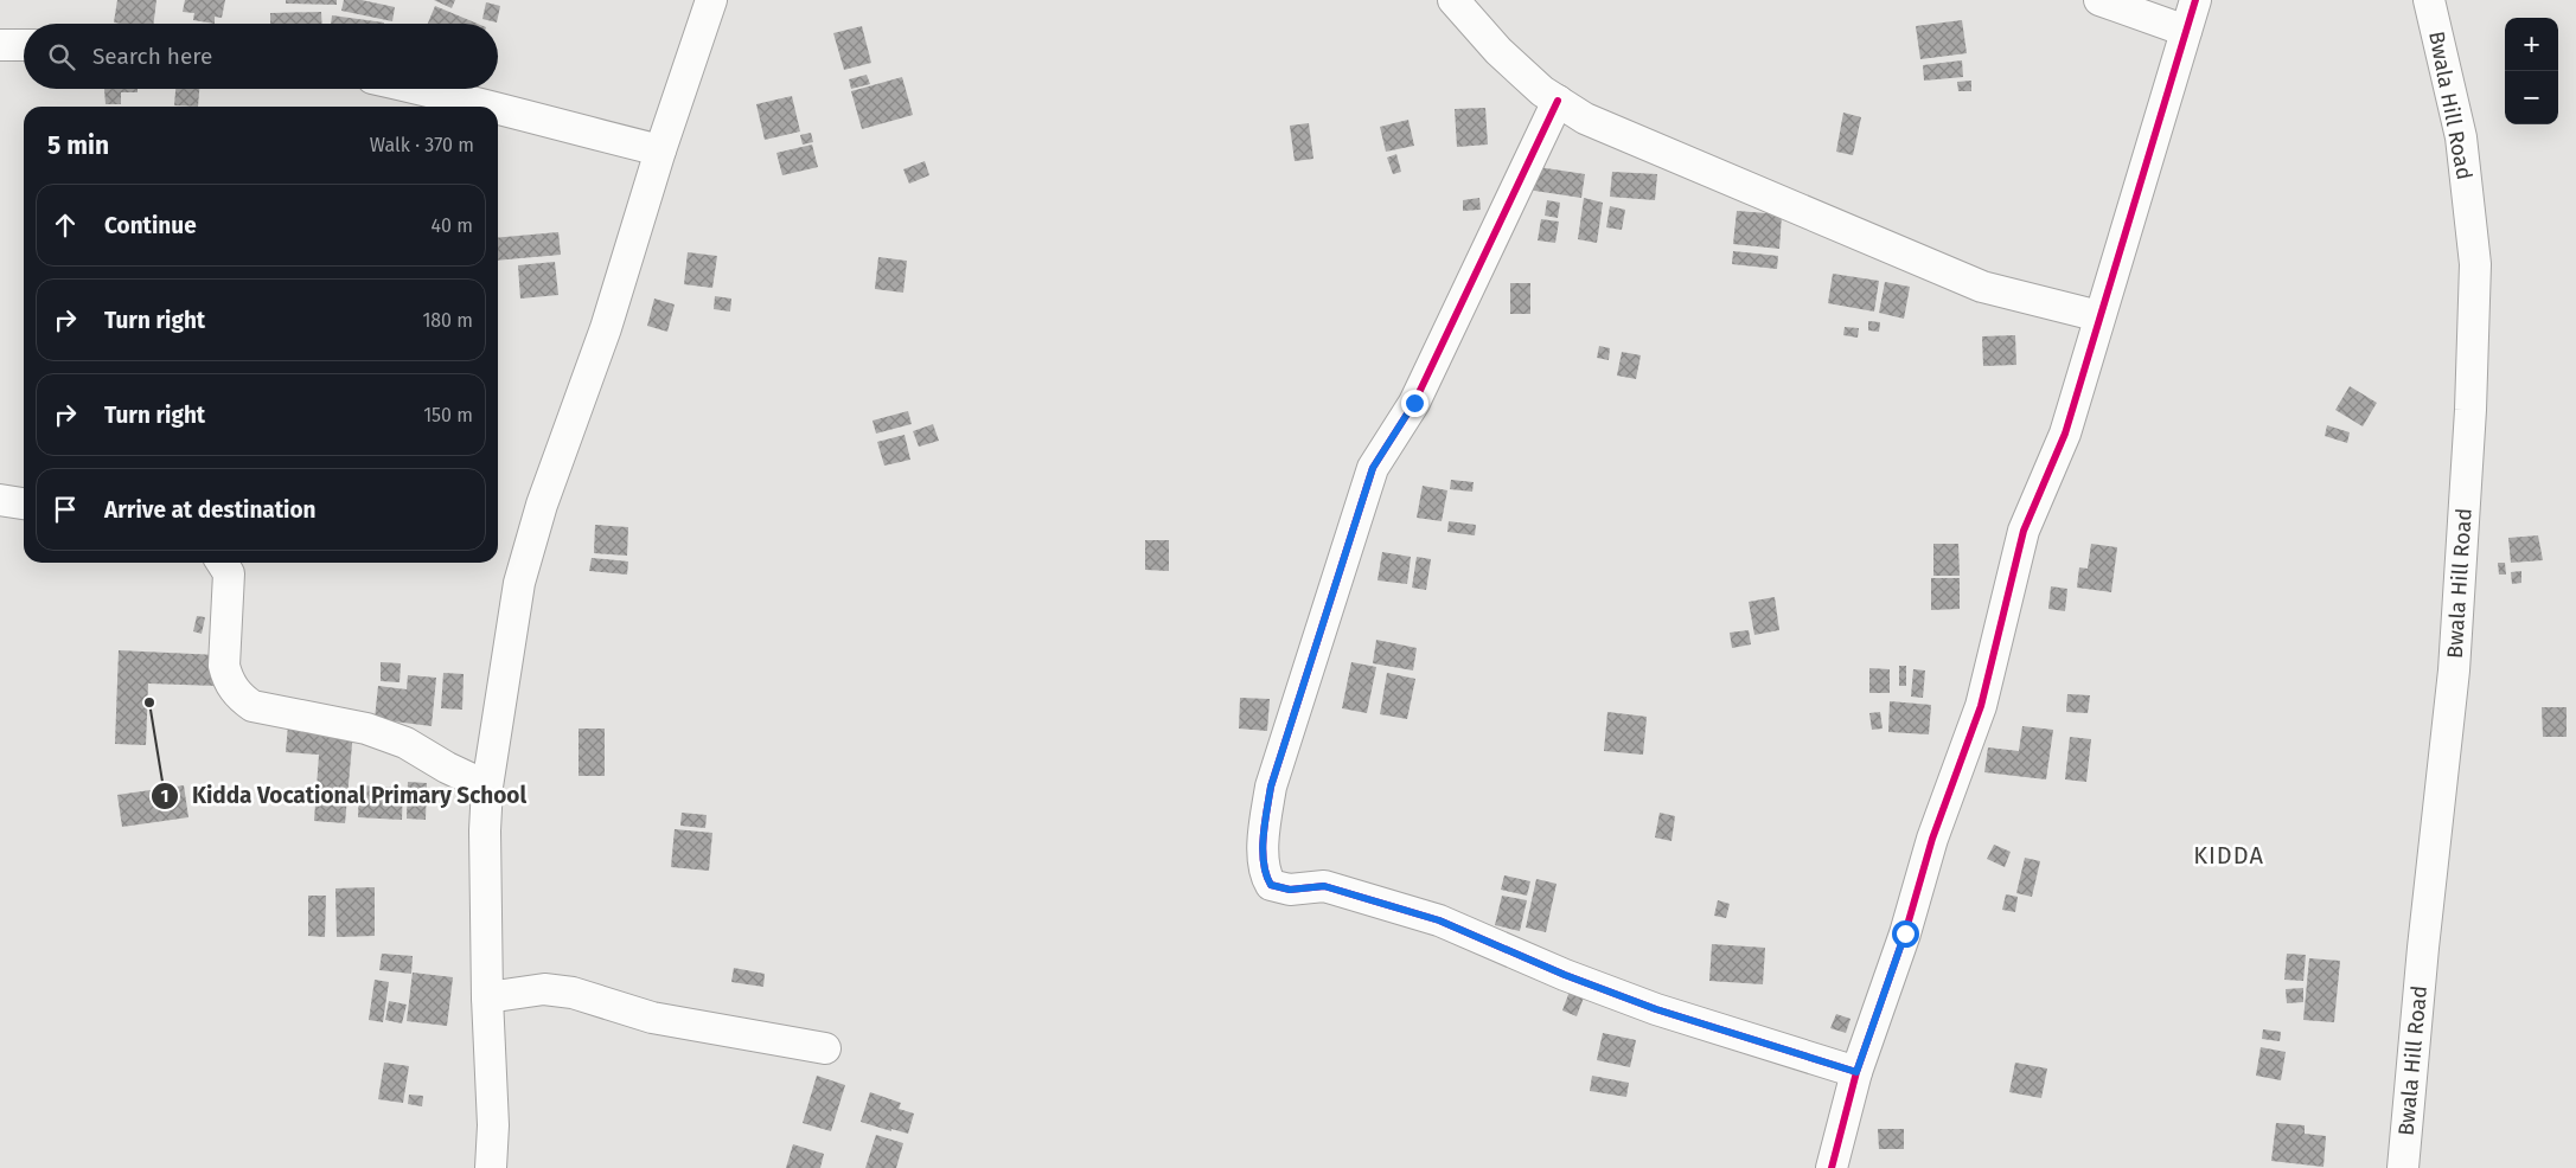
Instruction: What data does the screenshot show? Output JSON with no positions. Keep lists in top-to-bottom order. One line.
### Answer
{"streets":{"street":["Bwala Hill Road"]},"districts":["KIDDA"],"places":["Kidda Vocational Primary School"],"page":{"map_buttons":["+","−"],"search":"Search here","heading":["5 min","Walk · 370 m"],"list":[["Continue","40 m"],["Turn right","180 m"],["Turn right","150 m"],"Arrive at destination"]}}
